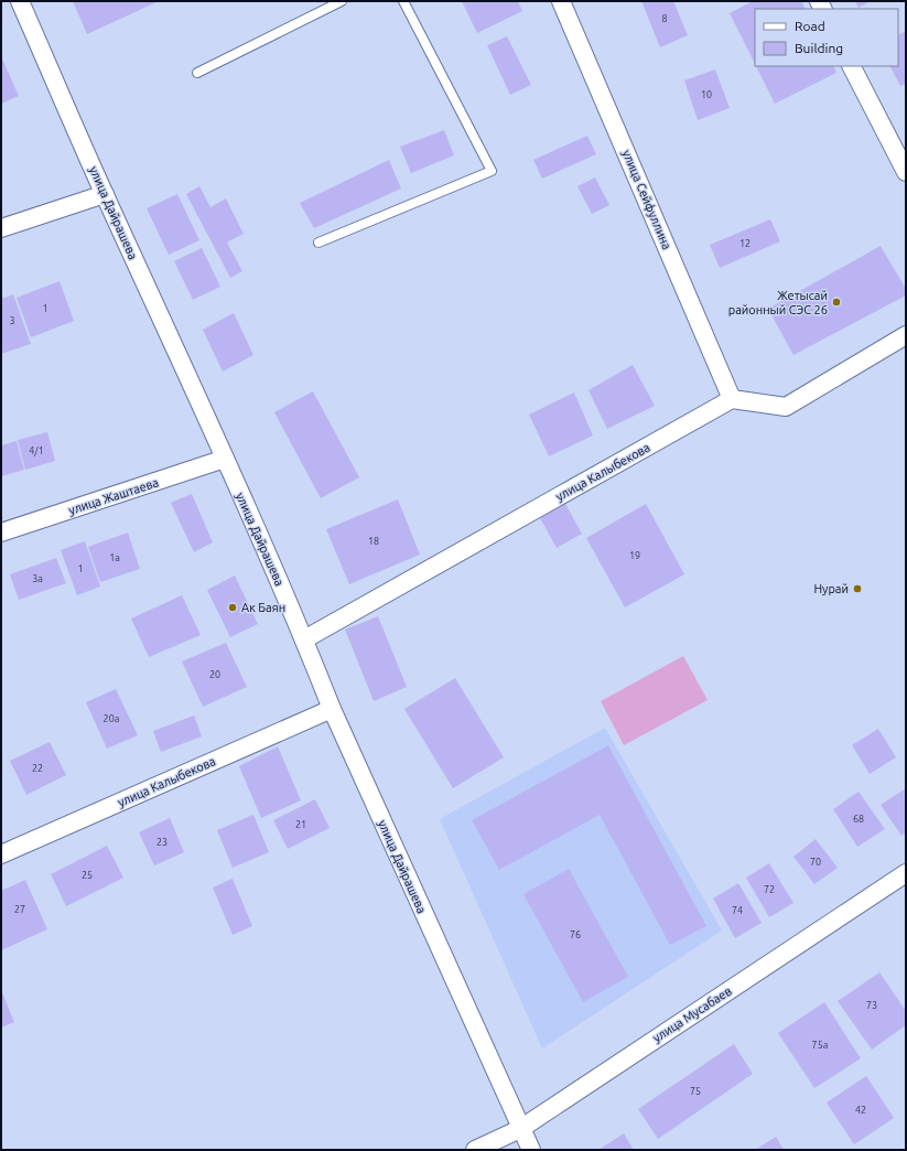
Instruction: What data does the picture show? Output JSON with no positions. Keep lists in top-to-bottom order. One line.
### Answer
{"streets":{"street":["улица Сейфуллина","улица Дайрашева","улица Калыбекова","улица Жаштаева","улица Мусабаев"]},"crossings":[["улица Сейфуллина","улица Калыбекова"],["улица Дайрашева","улица Калыбекова"],["улица Дайрашева","улица Жаштаева"],["улица Дайрашева","улица Мусабаев"]],"places":["Жетысай районный СЭС 26","Нурай","Ак Баян"],"house_numbers":["8","10","12","1","3","4/1","18","19","1а","1","3а","20","20а","22","68","21","23","70","25","72","27","74","76","73","75а","75","42"],"legend":["Road","Building"]}
